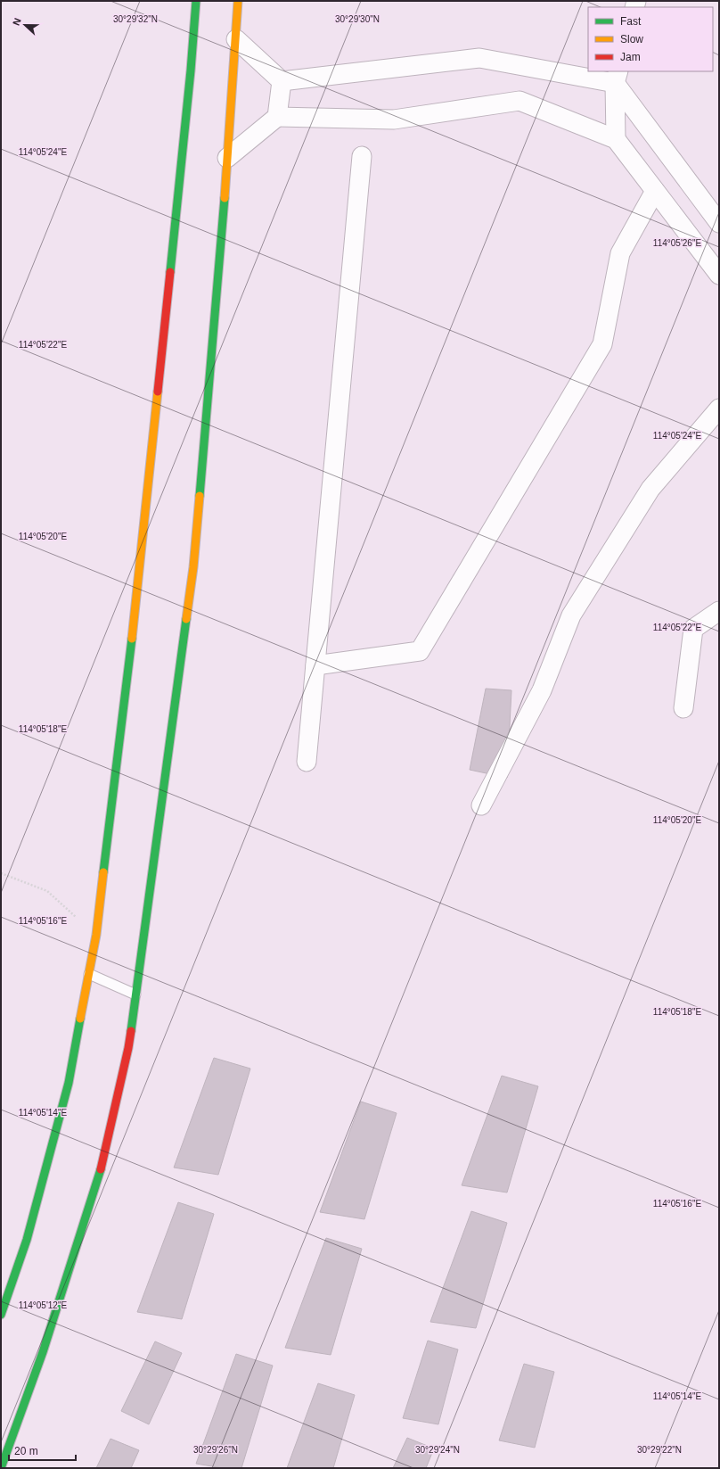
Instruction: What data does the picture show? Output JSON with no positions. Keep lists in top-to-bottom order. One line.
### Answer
{"legend":["Fast","Slow","Jam"],"scale_bar":"20 m","north":"left","coordinates":["30°29'32\"N","30°29'30\"N","114°05'24\"E","114°05'26\"E","114°05'22\"E","114°05'20\"E","114°05'18\"E","114°05'16\"E","114°05'14\"E","114°05'12\"E","30°29'26\"N","30°29'24\"N","30°29'22\"N"]}
